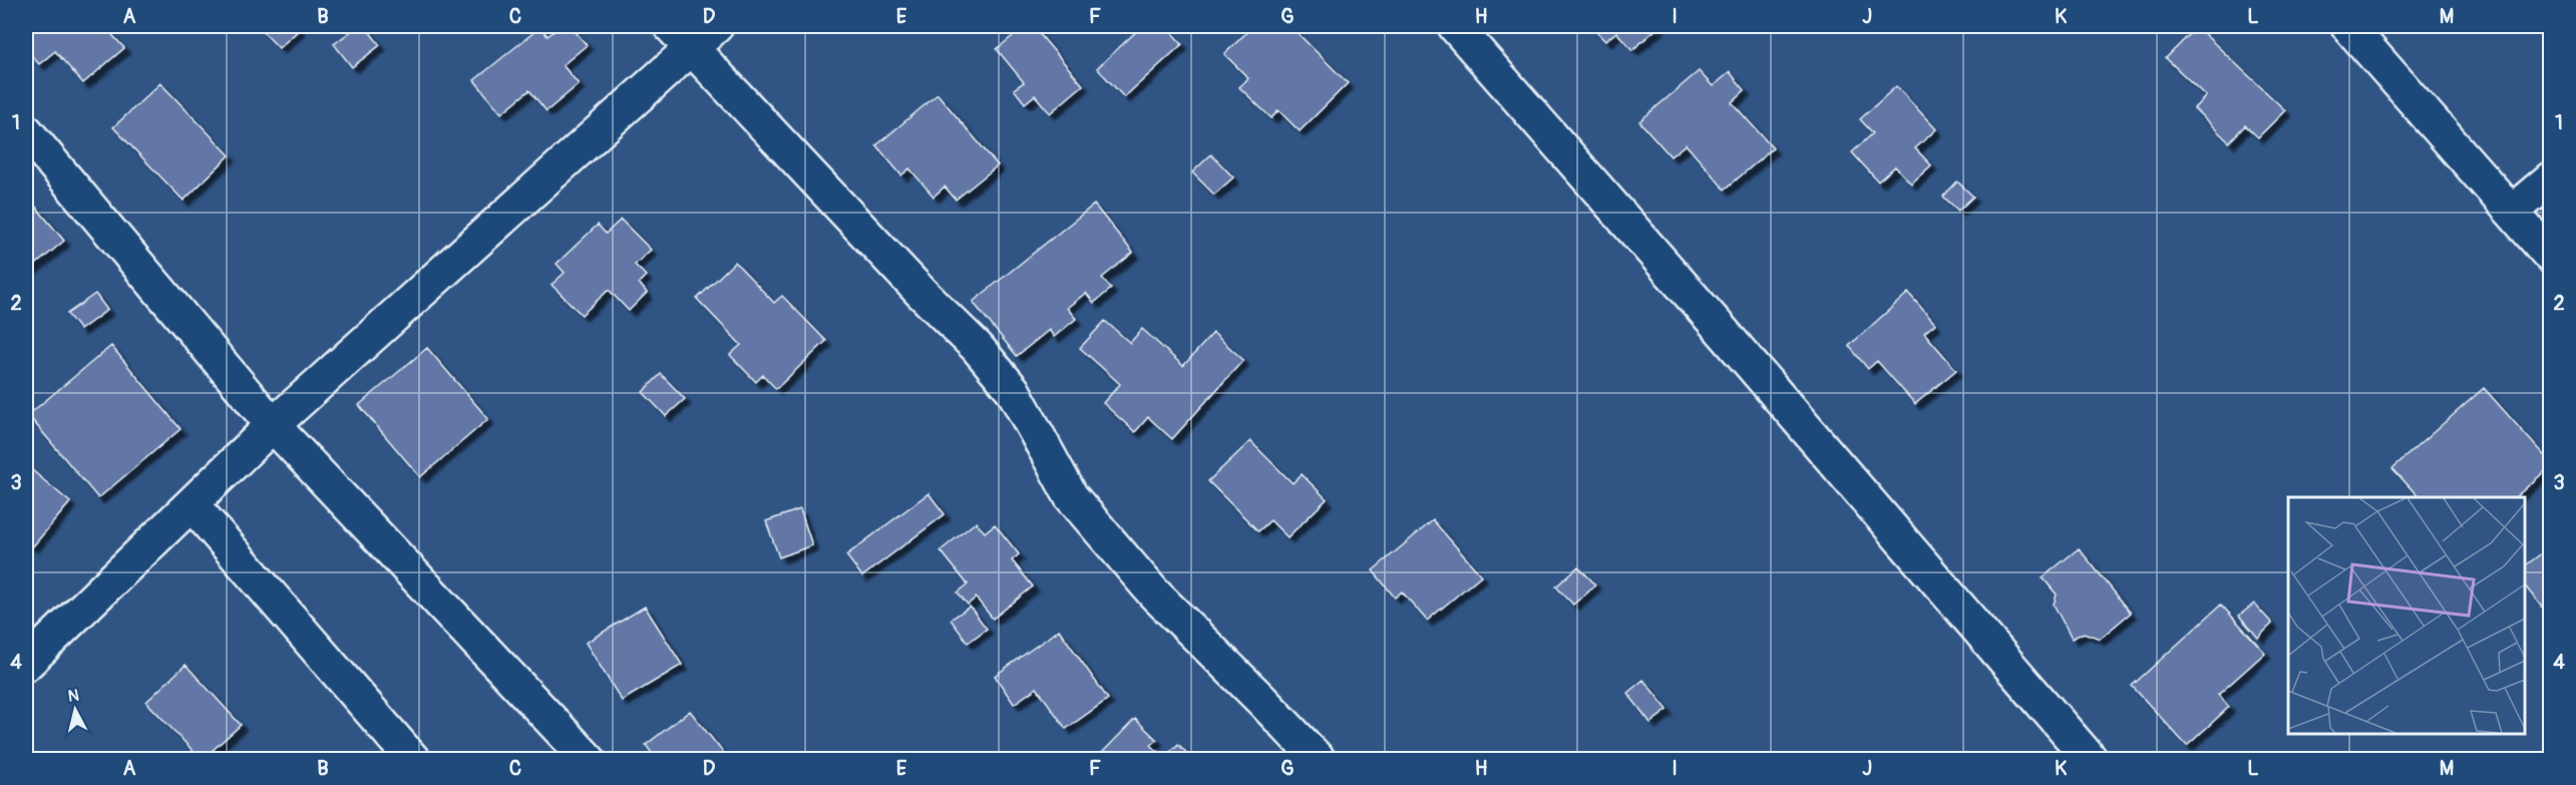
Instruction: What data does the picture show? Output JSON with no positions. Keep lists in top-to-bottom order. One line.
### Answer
{"north":"top","grid":{"columns":["A","B","C","D","E","F","G","H","I","J","K","L","M"],"rows":["1","2","3","4"]}}
